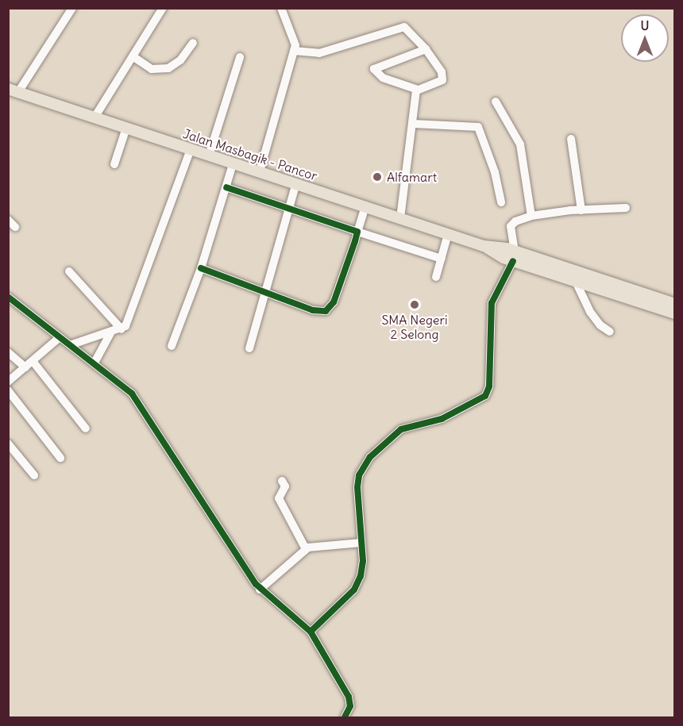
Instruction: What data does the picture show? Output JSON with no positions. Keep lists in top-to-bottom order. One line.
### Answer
{"streets":{"main road":["Jalan Masbagik - Pancor"]},"places":["Alfamart","SMA Negeri 2 Selong"],"north":"top"}
